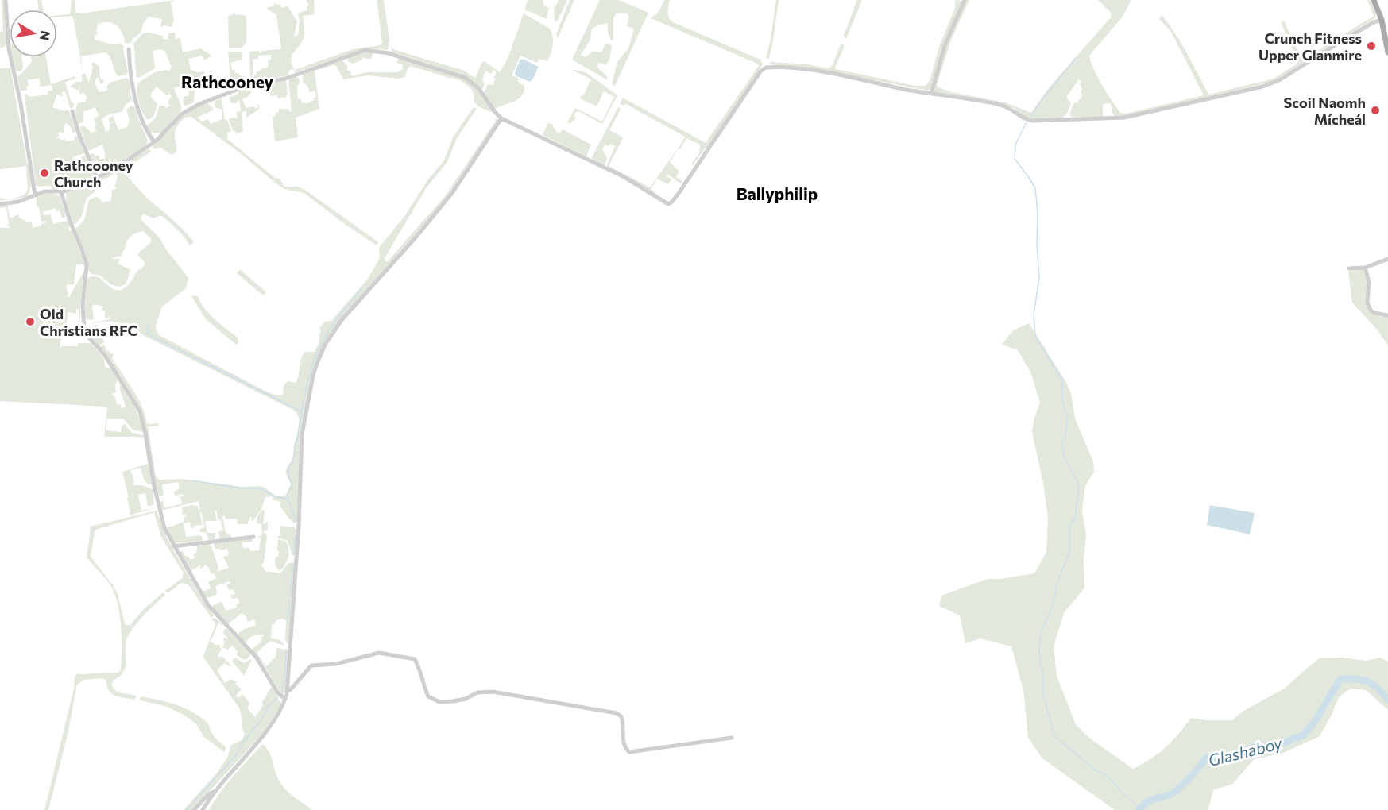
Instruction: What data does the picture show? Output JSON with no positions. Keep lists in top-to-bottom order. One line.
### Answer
{"districts":["Rathcooney","Ballyphilip"],"water":["Glashaboy"],"places":["Crunch Fitness Upper Glanmire","Scoil Naomh Mícheál","Rathcooney Church","Old Christians RFC"],"north":"right"}
